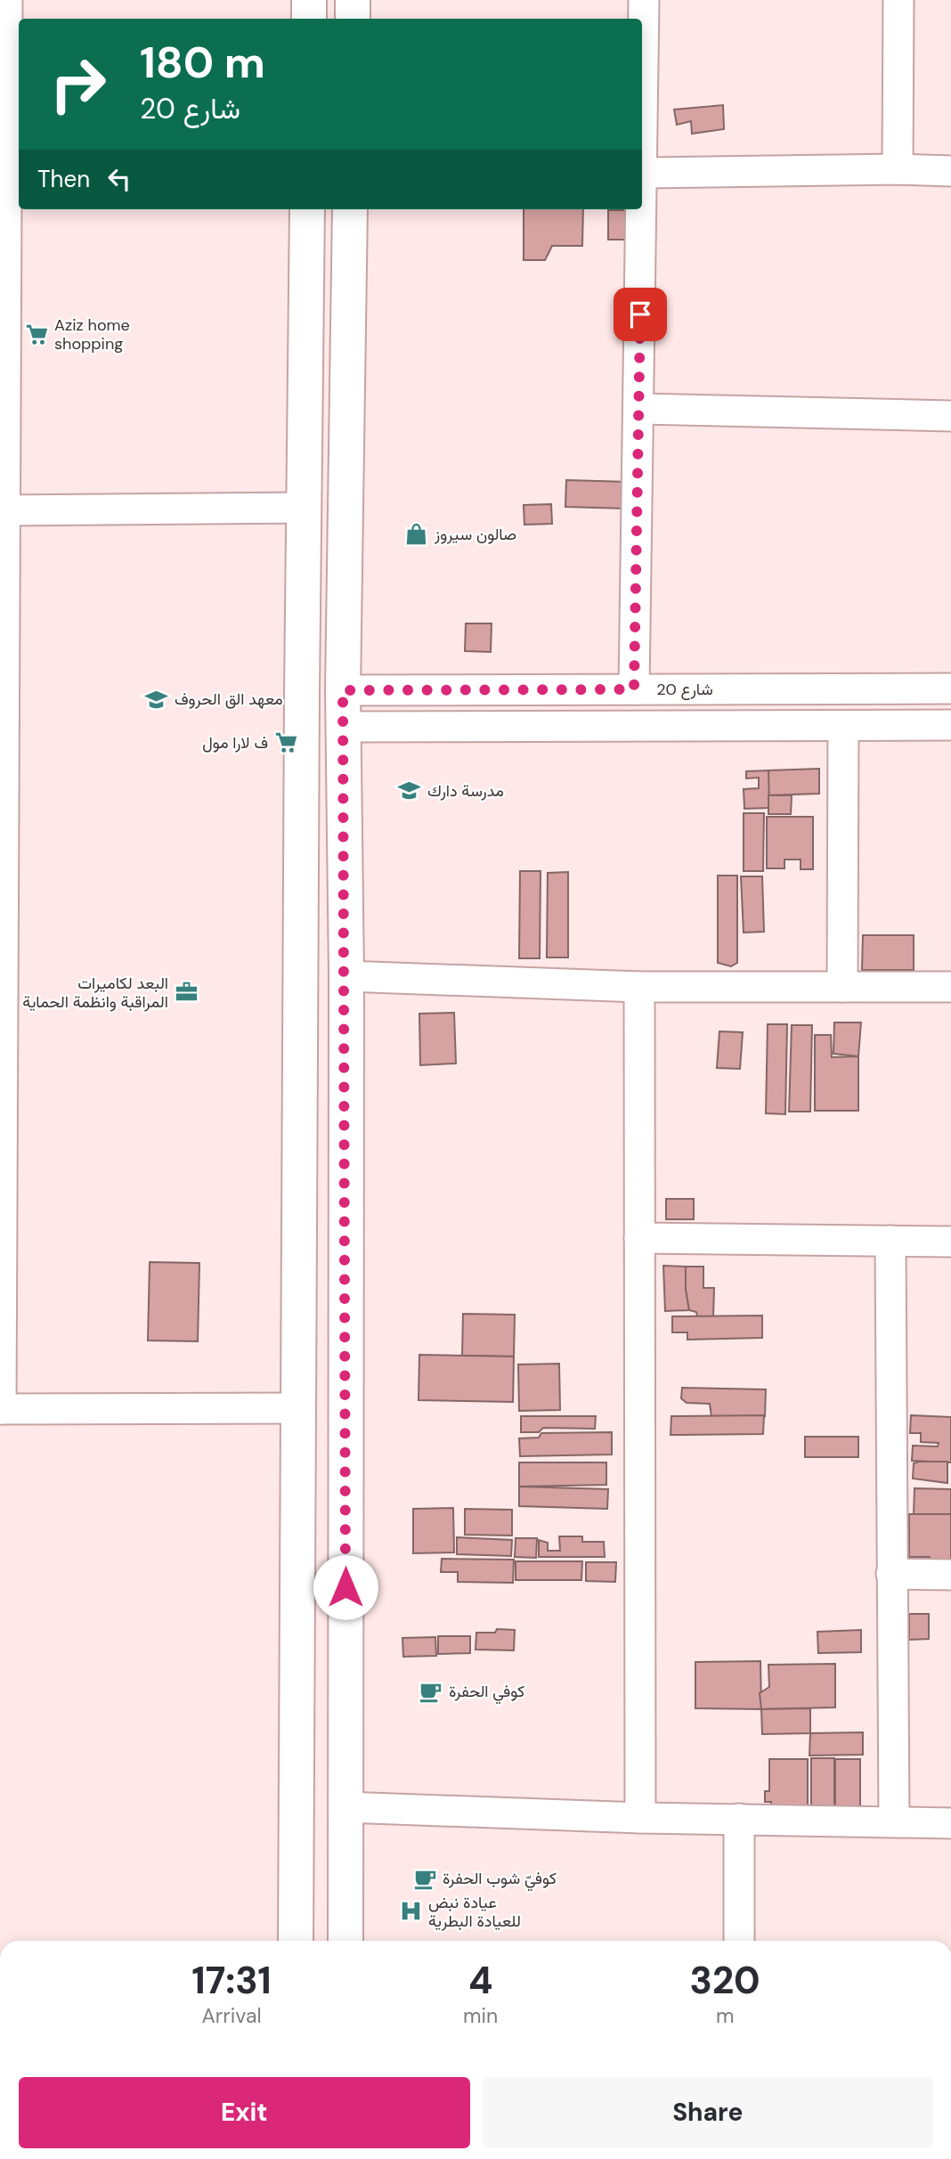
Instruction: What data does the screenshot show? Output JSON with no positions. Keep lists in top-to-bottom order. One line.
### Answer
{"streets":{"street":["شارع 20"]},"places":{"supermarket":["Aziz home shopping","ف لارا مول"],"shop":["صالون سيروز"],"school or university":["معهد الق الحروف","مدرسة دارك"],"office":["البعد لكاميرات المراقبة وانظمة الحماية"],"cafe":["كوفي الحفرة","كوفيّ شوب الحفرة"],"hospital":["عيادة نبض للعيادة البطرية"]},"page":{"turn":["180 m","شارع 20"],"then":"Then","eta":["17:31","Arrival","4","min","320","m"],"buttons":["Exit","Share"]}}
